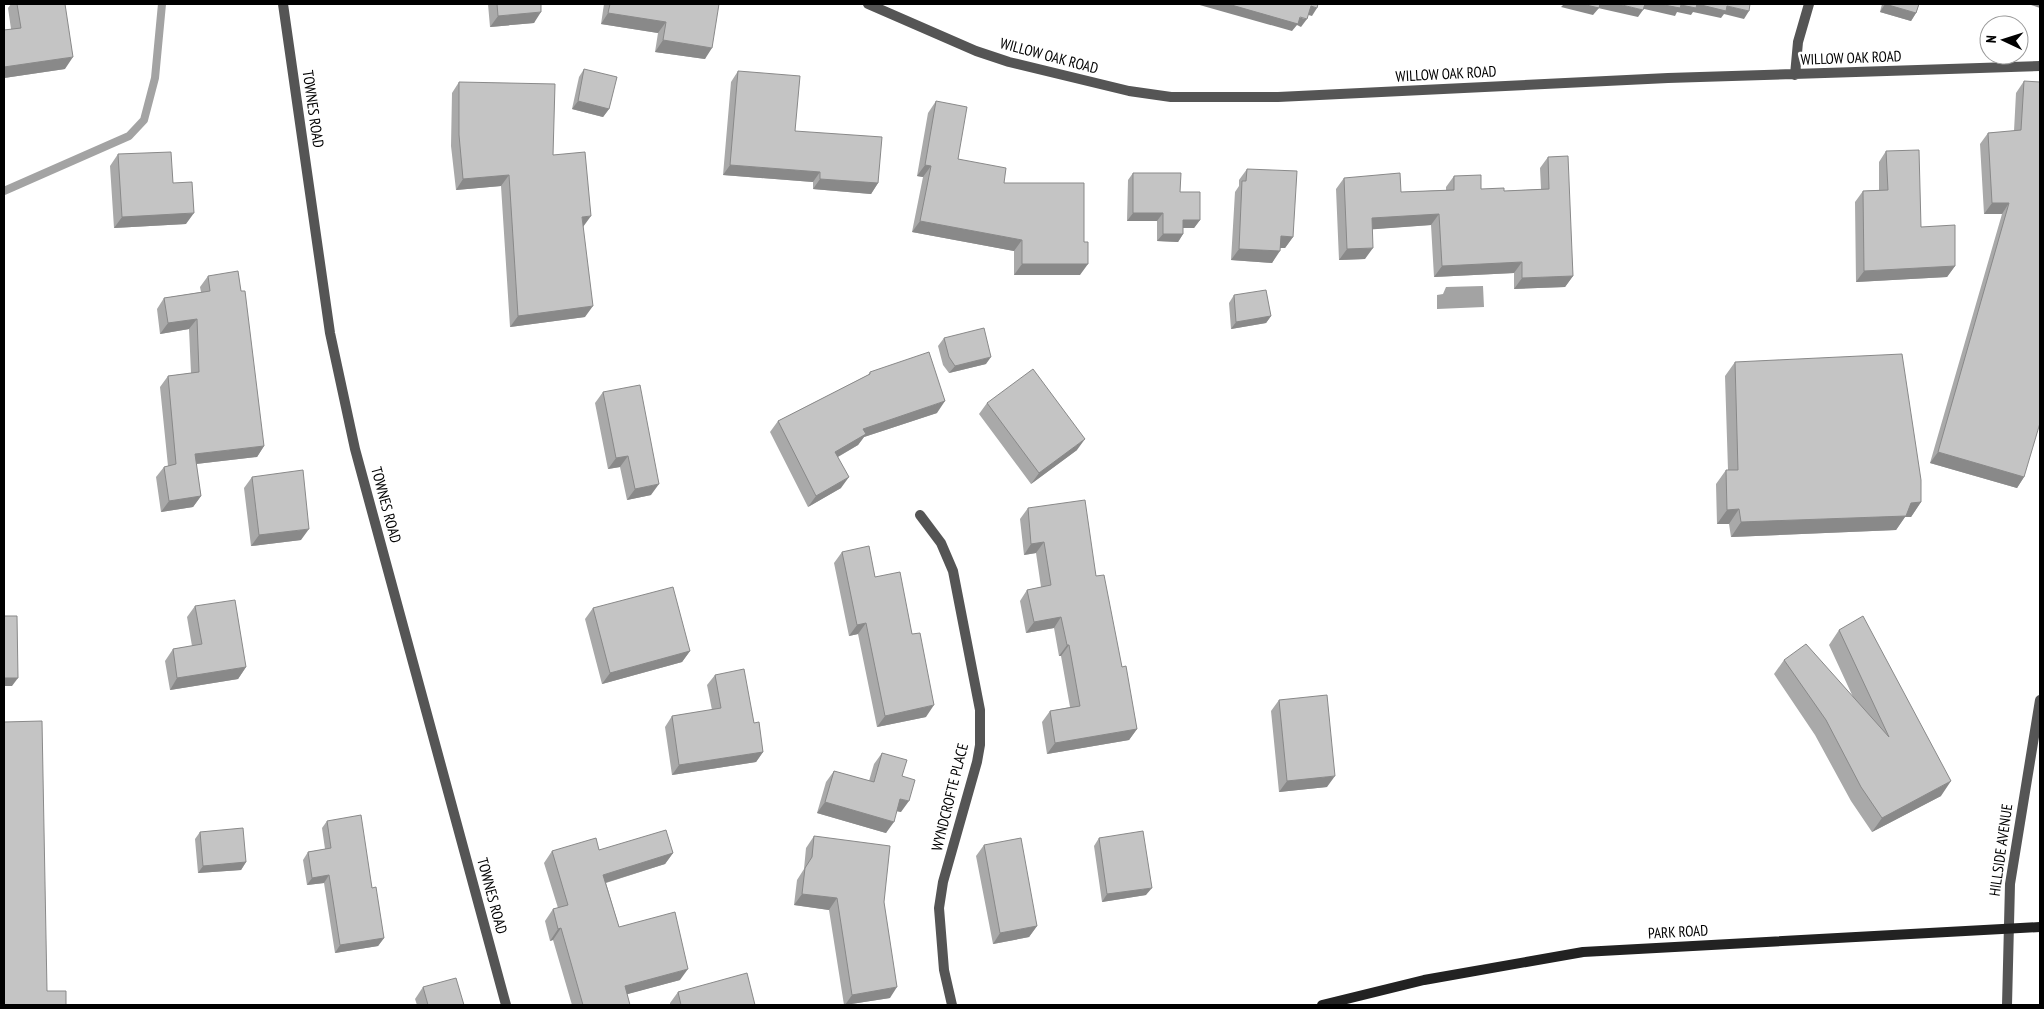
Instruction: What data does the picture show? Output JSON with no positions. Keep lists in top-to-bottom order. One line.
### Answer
{"streets":{"main road":["PARK ROAD"],"street":["WILLOW OAK ROAD","TOWNES ROAD","WYNDCROFTE PLACE","HILLSIDE AVENUE"]},"crossings":[["HILLSIDE AVENUE","PARK ROAD"]],"north":"left"}
